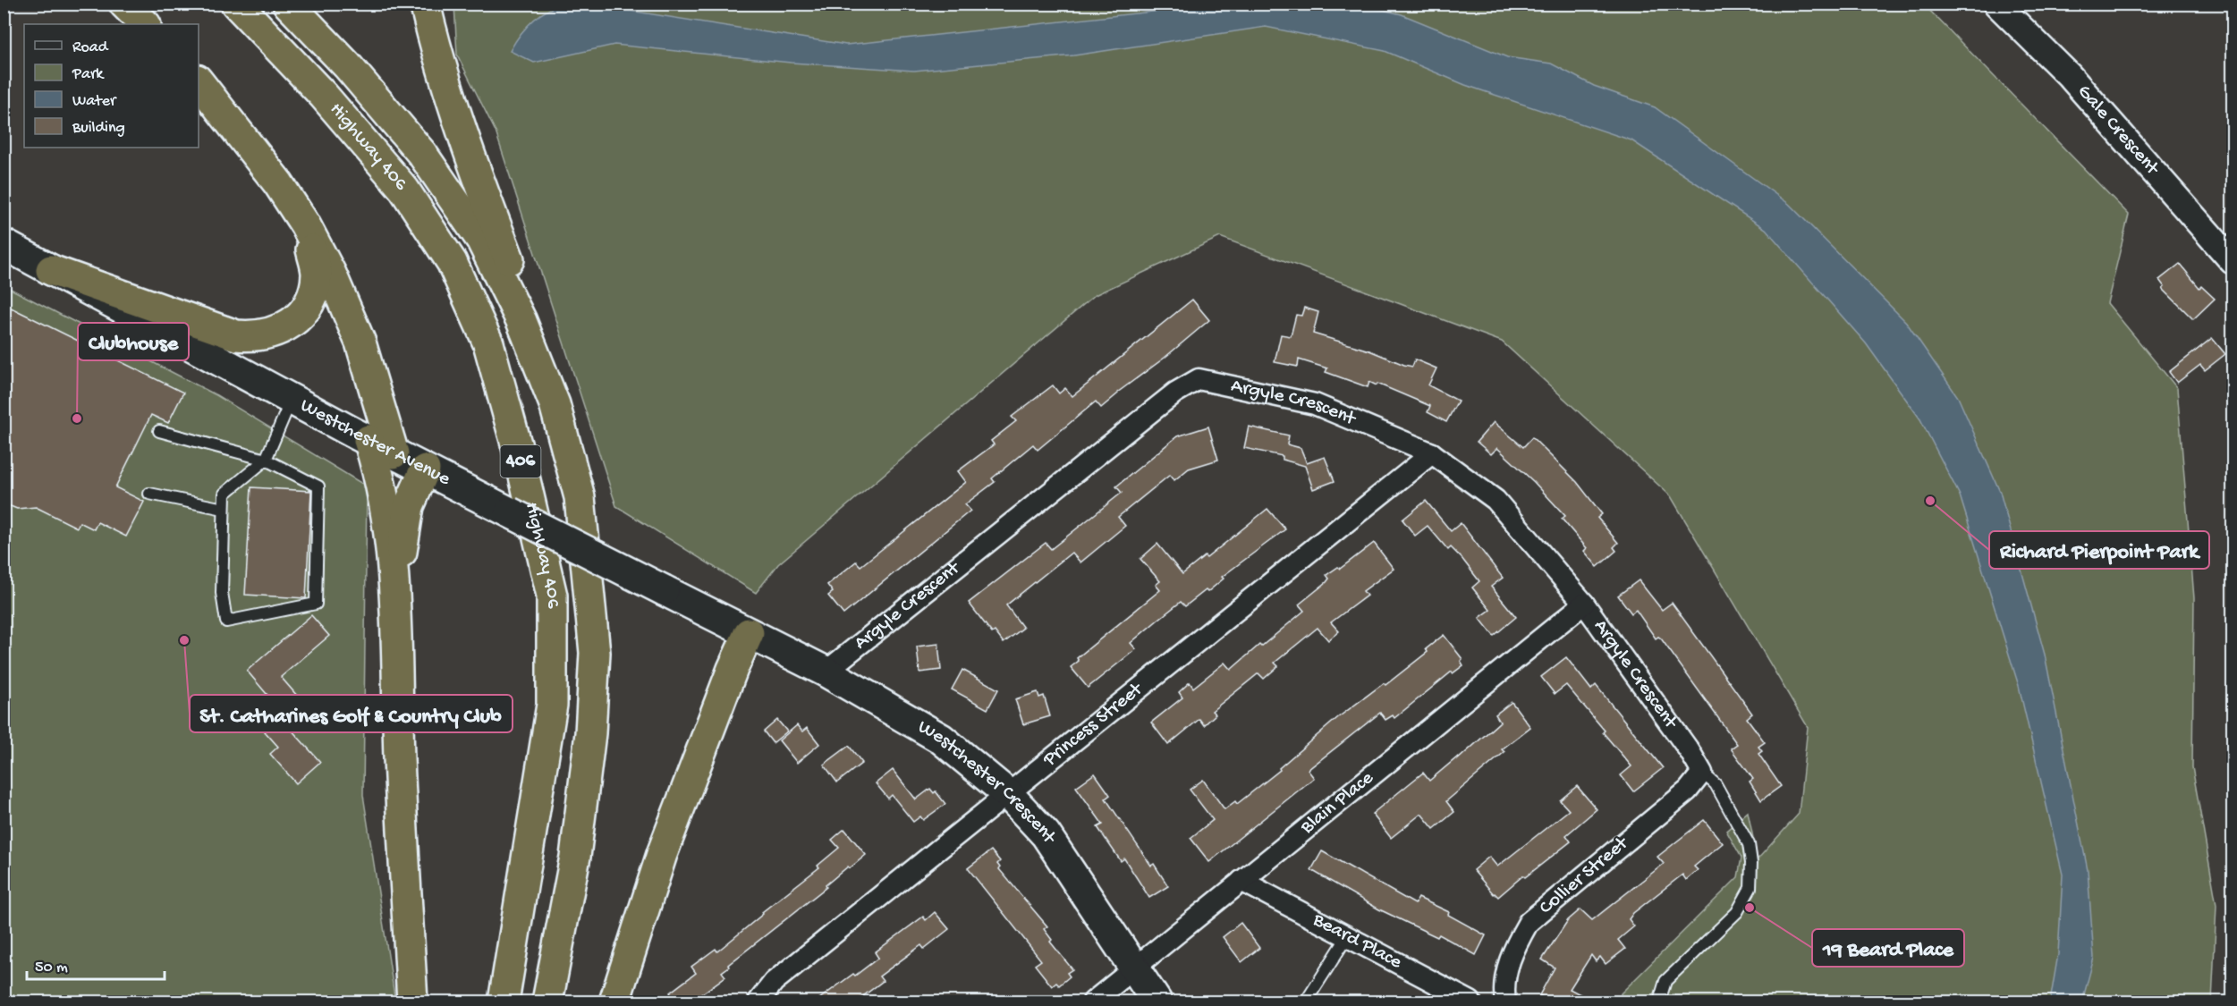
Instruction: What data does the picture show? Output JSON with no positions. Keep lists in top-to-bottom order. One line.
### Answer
{"streets":{"highway":["Highway 406","406"],"main road":["Westchester Avenue","Westchester Crescent"],"street":["Gale Crescent","Argyle Crescent","Princess Street","Blain Place","Collier Street","Beard Place"]},"crossings":[["Argyle Crescent","Princess Street"],["Argyle Crescent","Westchester Crescent"],["Argyle Crescent","Blain Place"],["Argyle Crescent","Collier Street"],["Westchester Avenue","Westchester Crescent"],["Princess Street","Westchester Crescent"],["Westchester Crescent","Blain Place"],["Blain Place","Beard Place"]],"places":["Clubhouse","Richard Pierpoint Park","St. Catharines Golf & Country Club","19 Beard Place"],"legend":["Road","Park","Water","Building"],"scale_bar":"50 m"}
